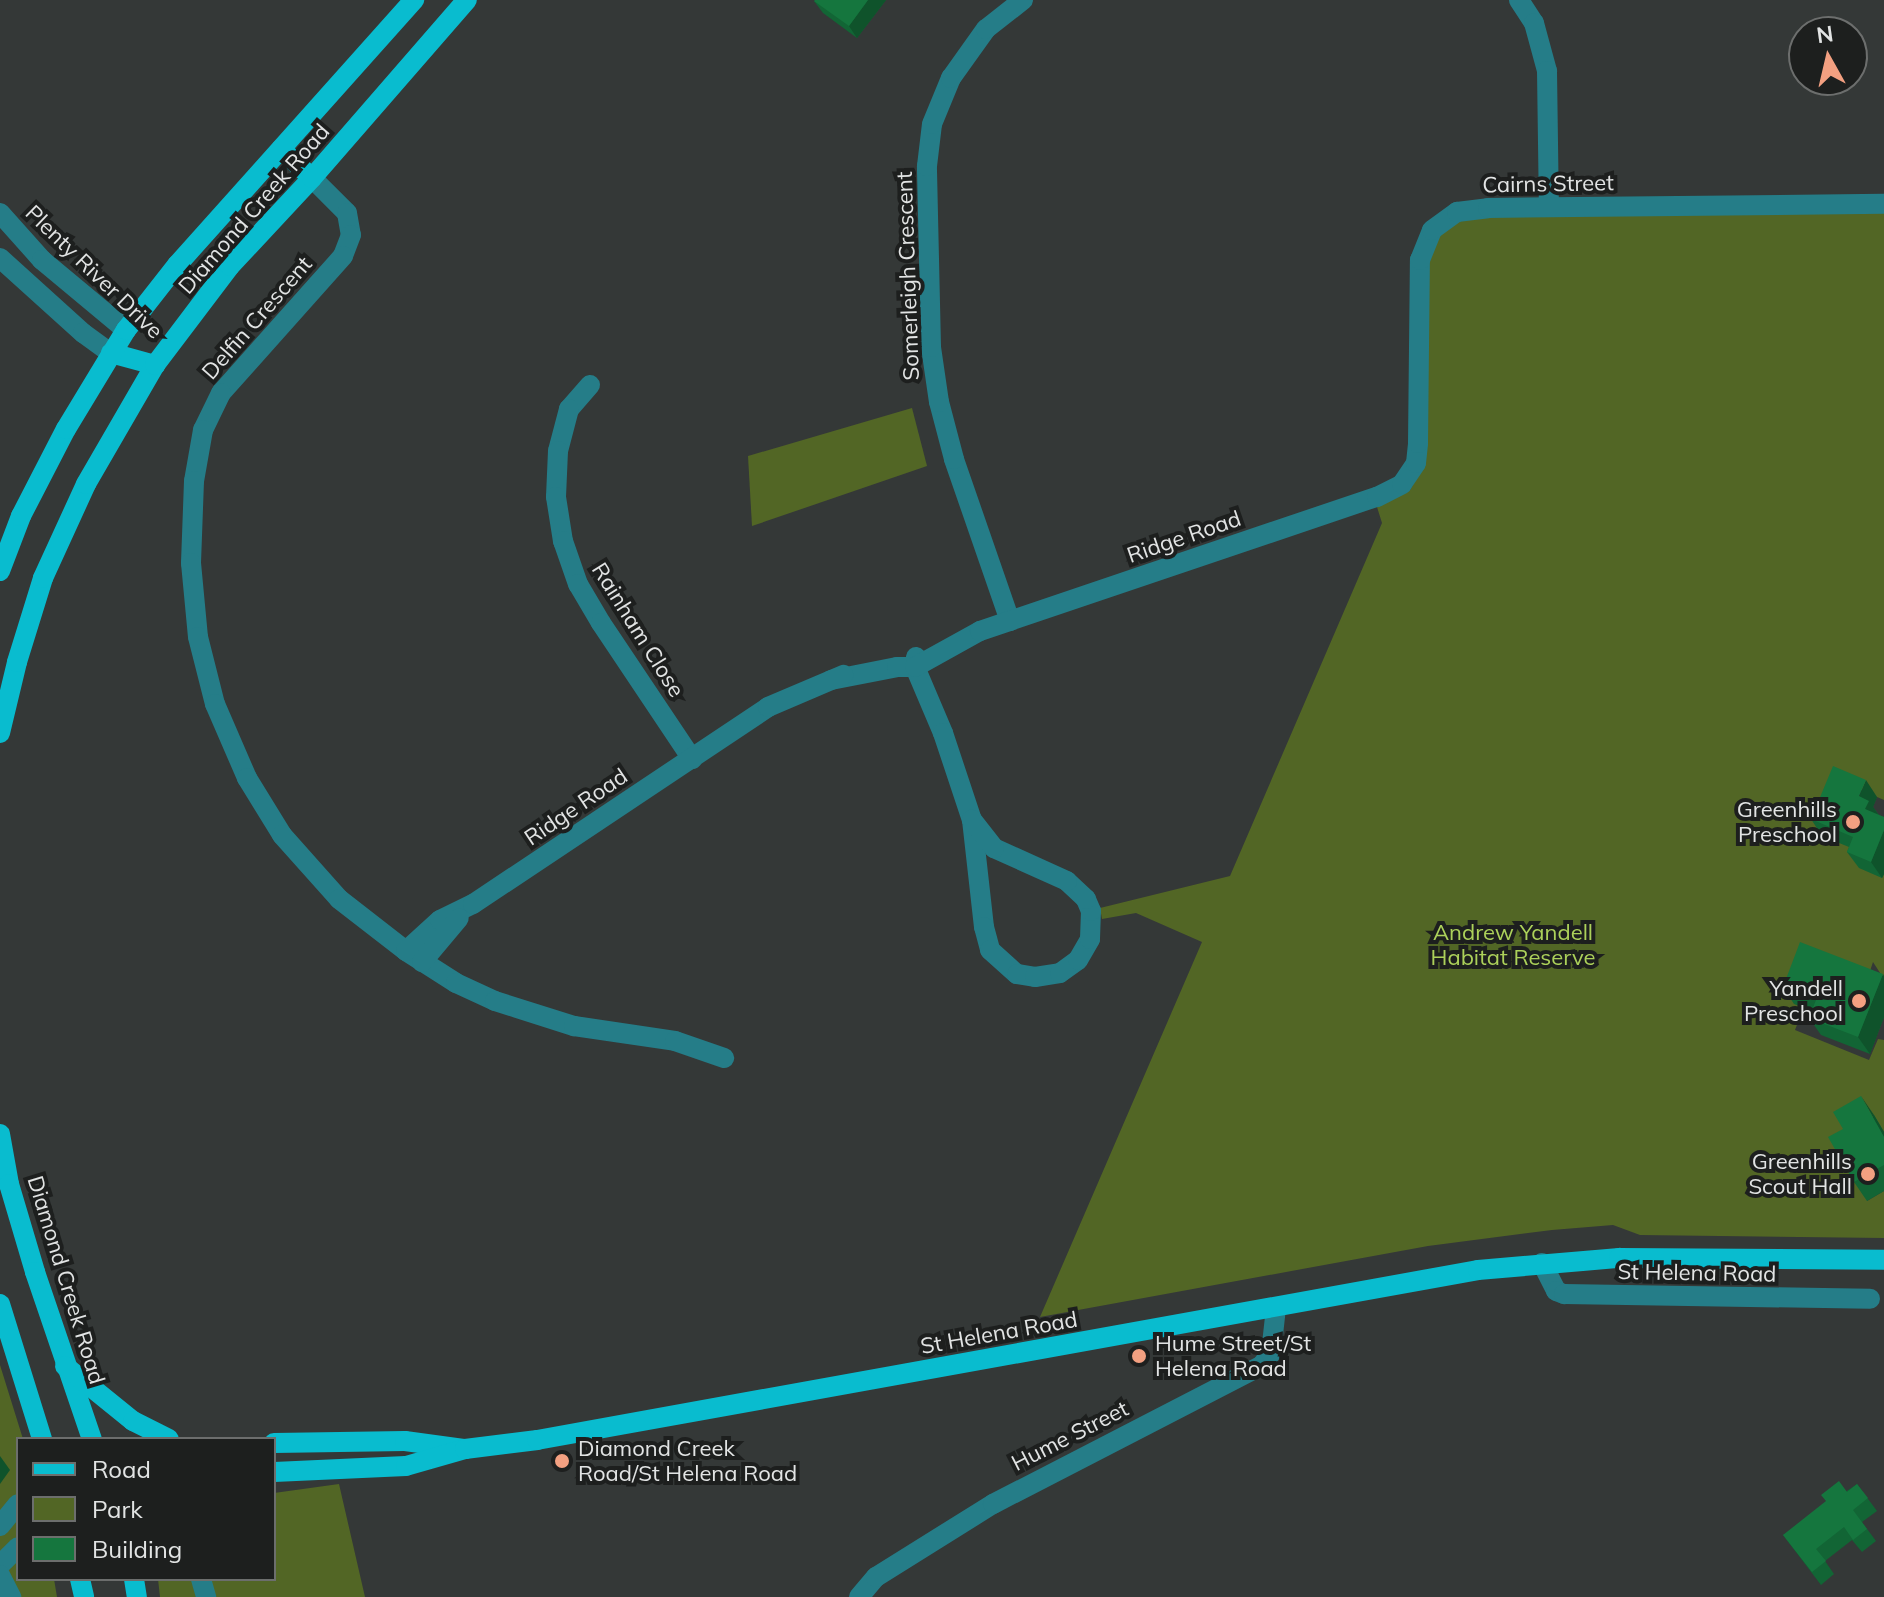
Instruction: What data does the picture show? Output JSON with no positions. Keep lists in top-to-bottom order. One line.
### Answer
{"streets":{"main road":["Diamond Creek Road","Plenty River Drive","Delfin Crescent","St Helena Road"],"street":["Cairns Street","Somerleigh Crescent","Ridge Road","Rainham Close","Hume Street"]},"crossings":[["Cairns Street","Ridge Road"],["Diamond Creek Road","Plenty River Drive"],["Diamond Creek Road","Delfin Crescent"],["Somerleigh Crescent","Ridge Road"],["Delfin Crescent","Ridge Road"],["Ridge Road","Rainham Close"],["St Helena Road","Hume Street"]],"parks":["Andrew Yandell Habitat Reserve"],"places":["Greenhills Preschool","Yandell Preschool","Greenhills Scout Hall","Hume Street/St Helena Road","Diamond Creek Road/St Helena Road"],"legend":["Road","Park","Building"],"north":"top"}
